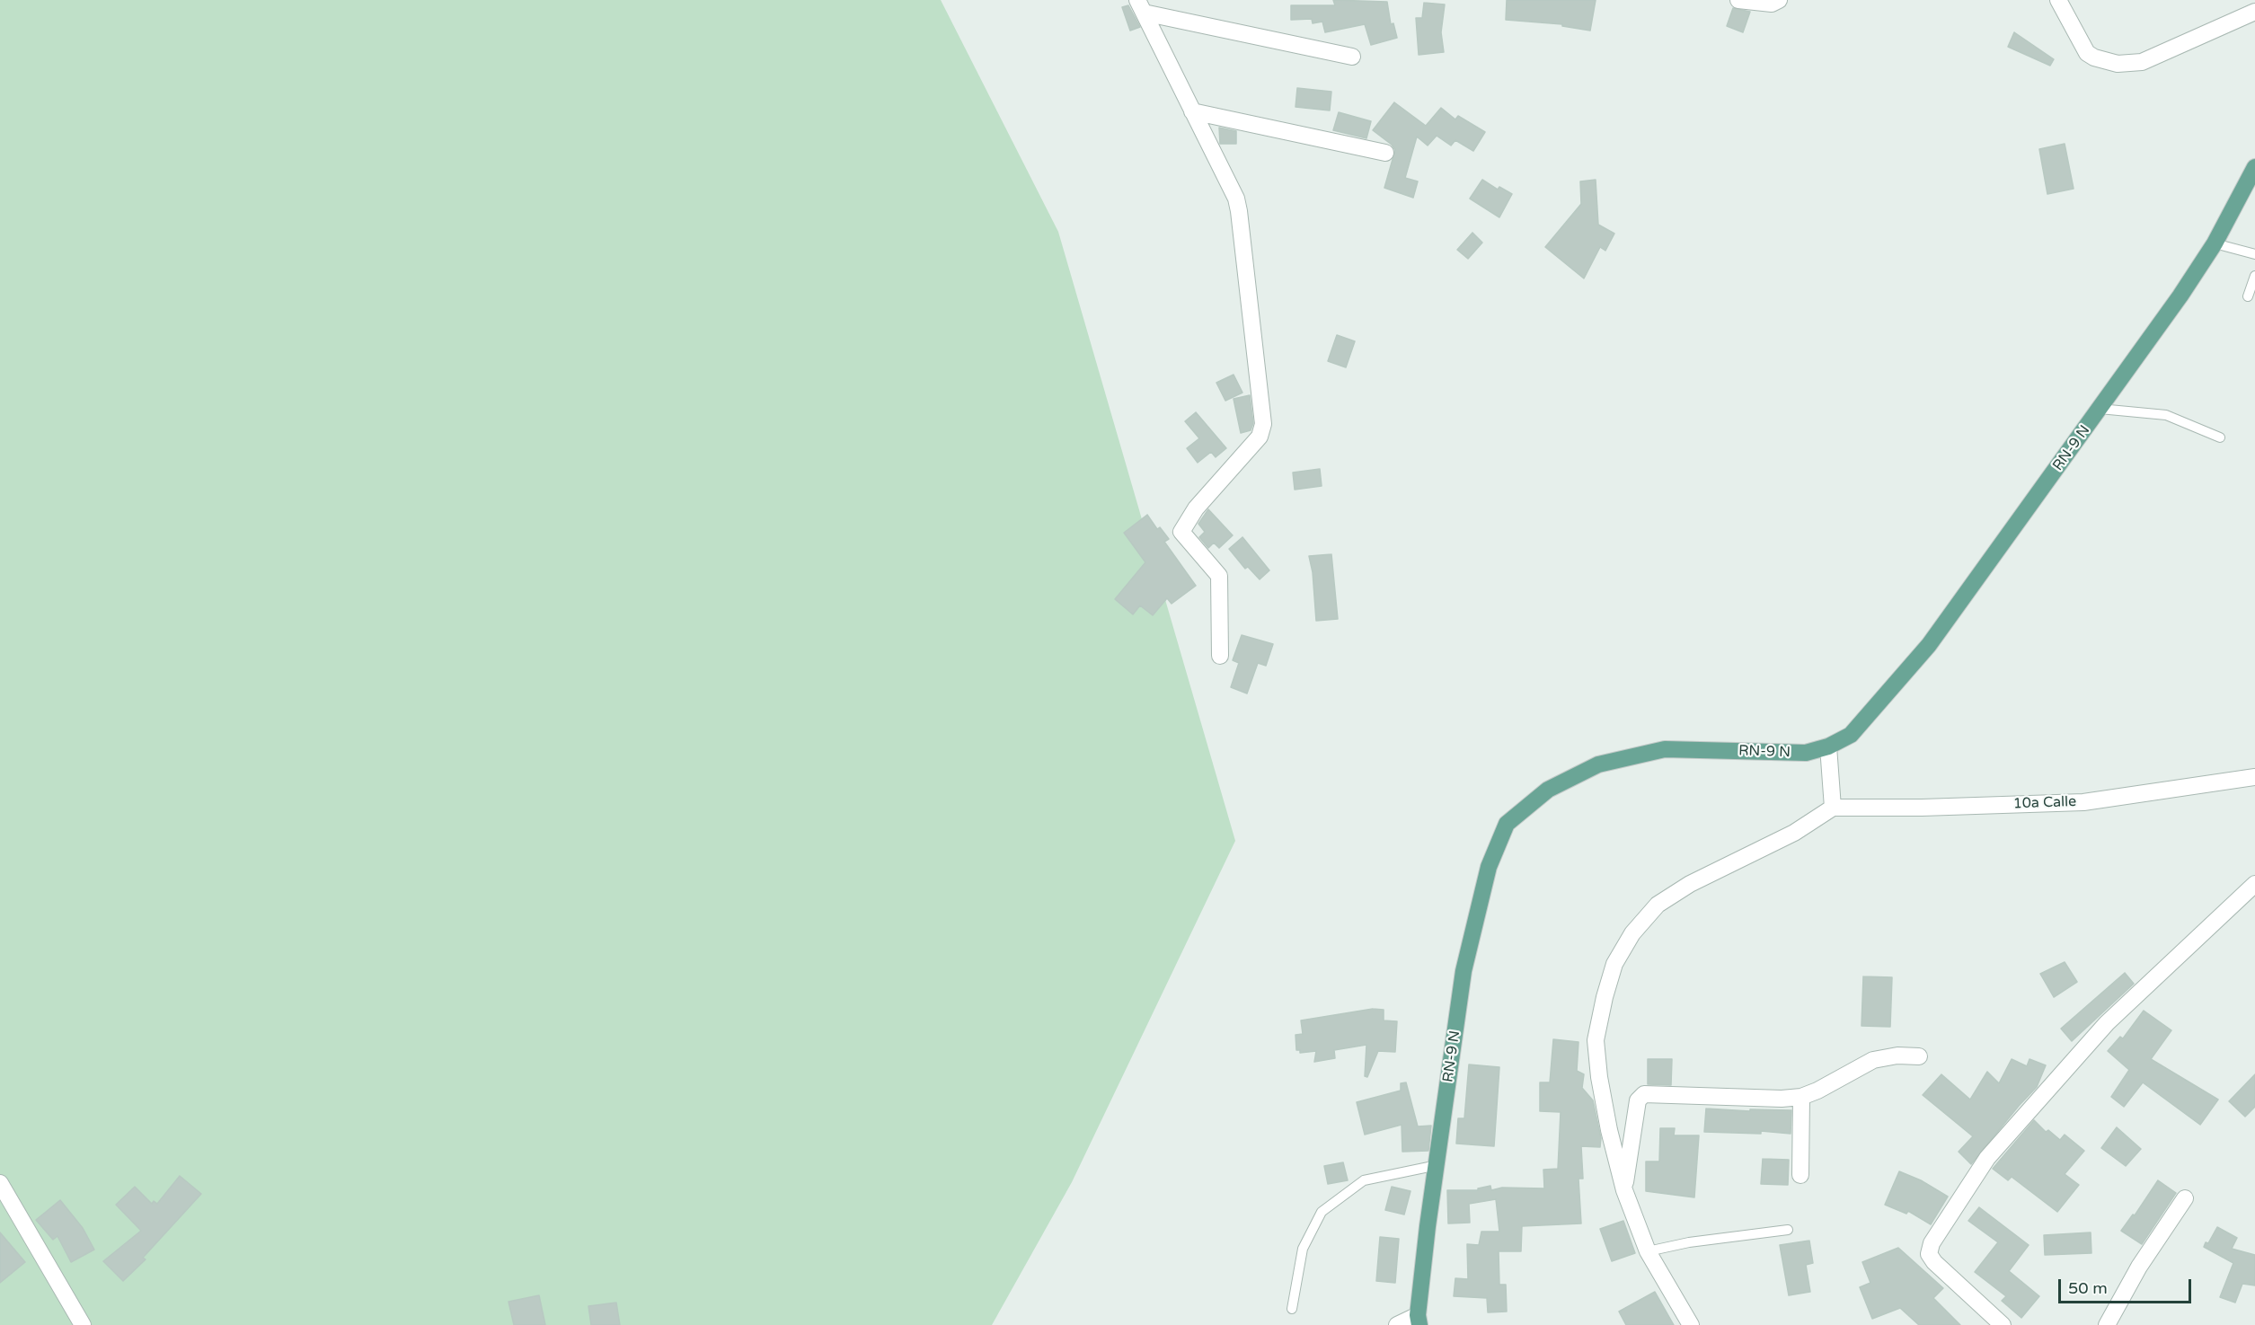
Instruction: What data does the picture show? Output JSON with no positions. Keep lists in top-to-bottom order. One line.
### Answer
{"streets":{"main road":["RN-9 N"],"street":["10a Calle"]},"scale_bar":"50 m"}
